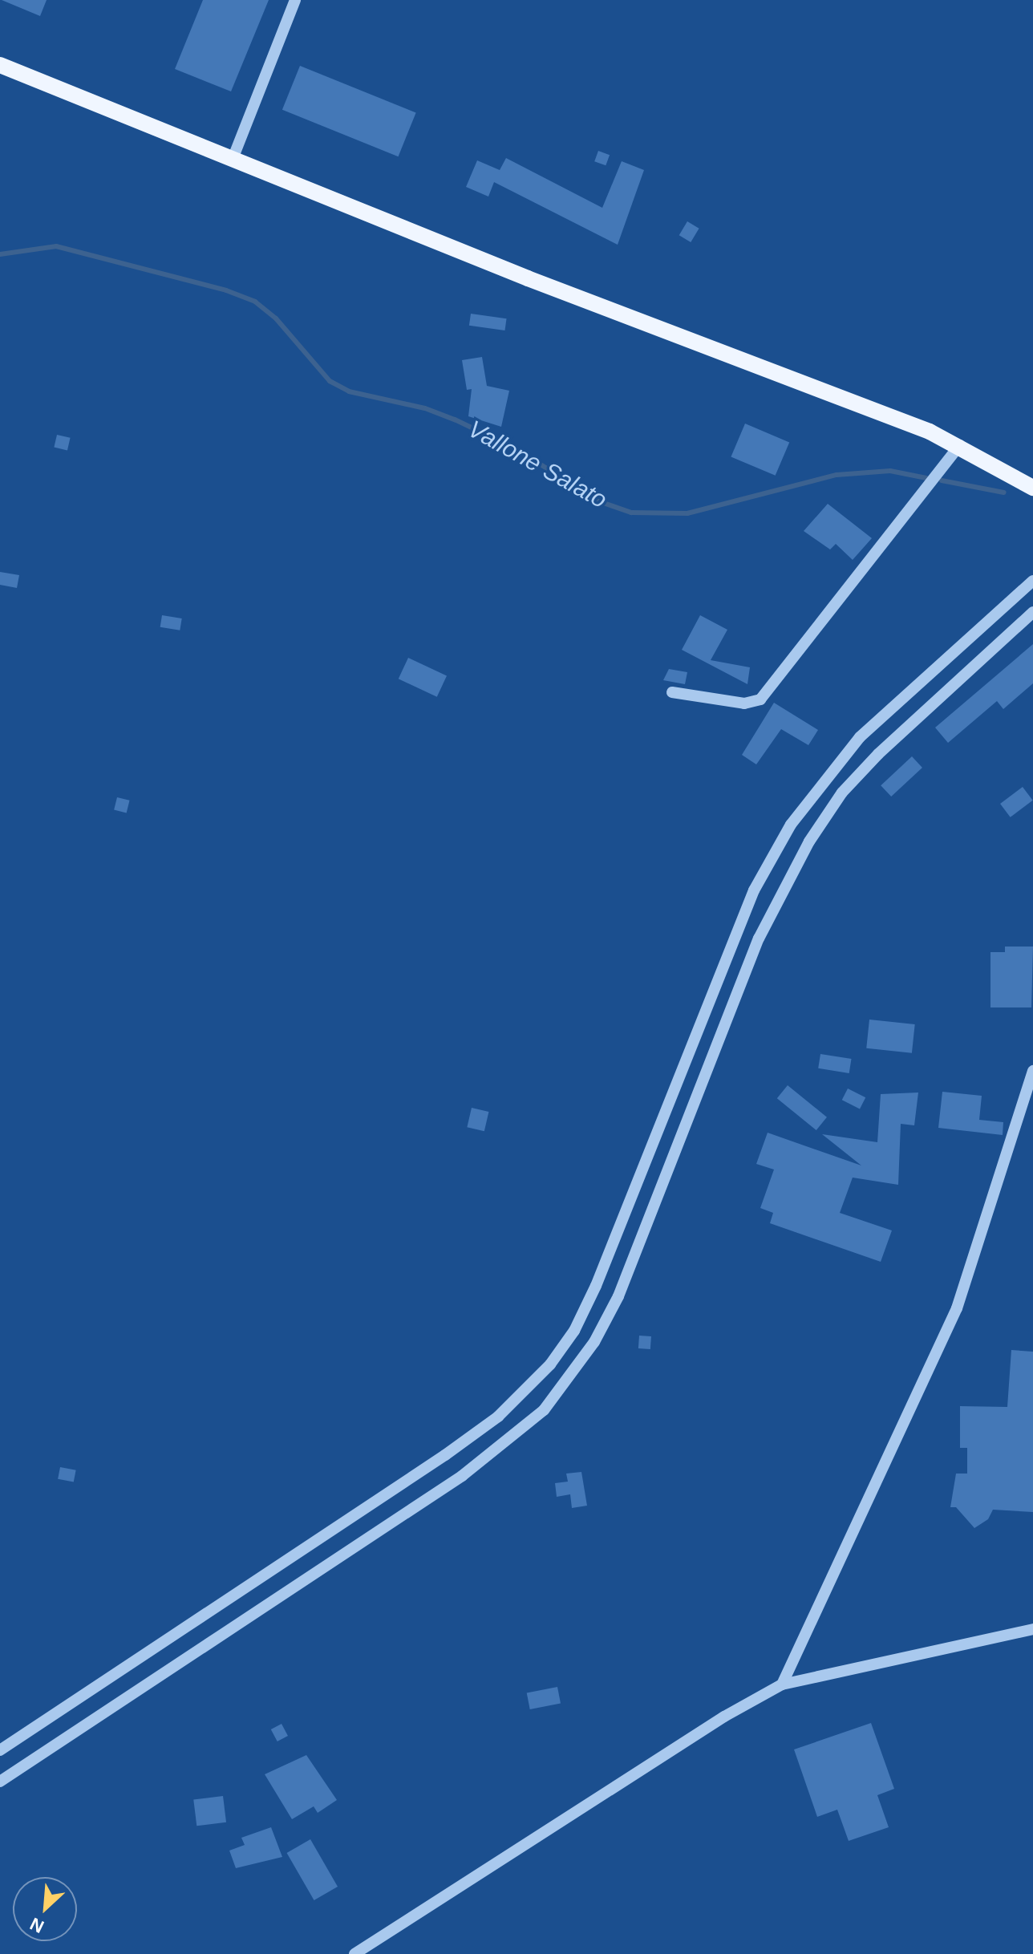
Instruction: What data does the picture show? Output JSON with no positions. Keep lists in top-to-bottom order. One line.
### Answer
{"water":["Vallone Salato"],"north":"bottom left"}
